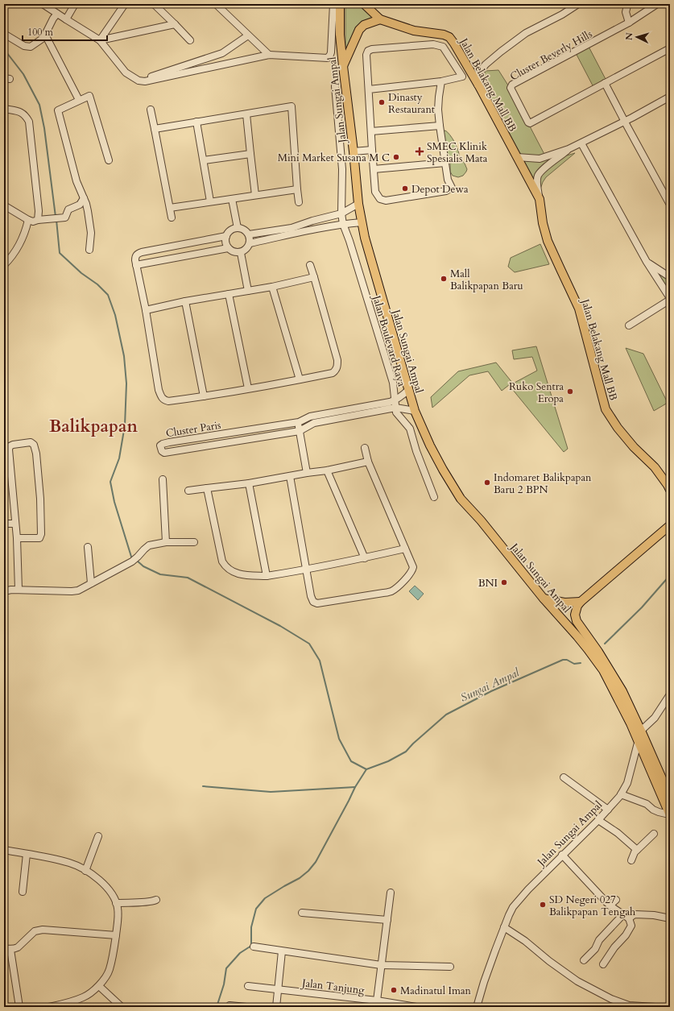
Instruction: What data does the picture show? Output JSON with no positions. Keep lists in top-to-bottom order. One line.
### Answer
{"streets":{"main road":["Jalan Belakang Mall BB","Jalan Sungai Ampal"],"street":["Cluster Beverly Hills","Jalan Boulevard Raya","Cluster Paris","Jalan Tanjung"]},"crossings":[["Jalan Boulevard Raya","Cluster Paris"]],"districts":["Balikpapan"],"water":["Sungai Ampal"],"places":{"other":["Dinasty Restaurant","Mini Market Susana M C","Depot Dewa","Mall Balikpapan Baru","Ruko Sentra Eropa","Indomaret Balikpapan Baru 2 BPN","BNI","SD Negeri 027 Balikpapan Tengah","Madinatul Iman"],"health":["SMEC Klinik Spesialis Mata"]},"scale_bar":"100 m","north":"left"}
